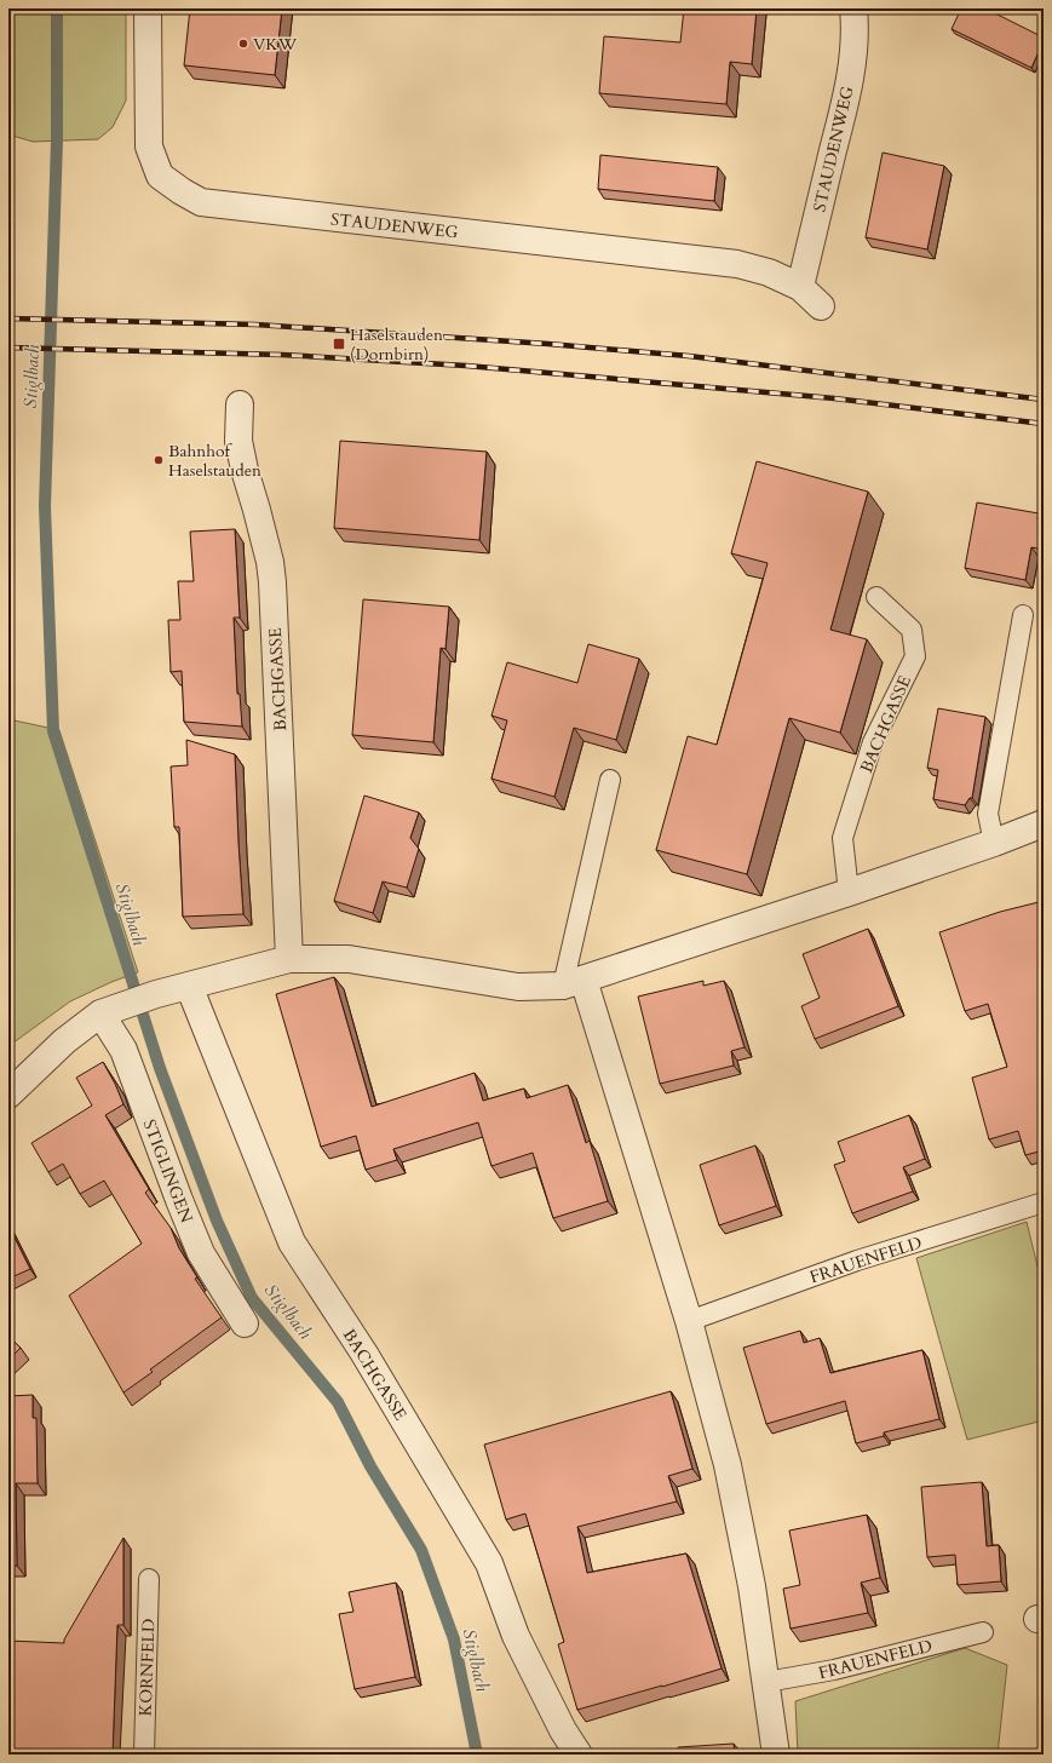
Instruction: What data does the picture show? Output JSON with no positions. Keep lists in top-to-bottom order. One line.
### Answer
{"streets":{"street":["STAUDENWEG","BACHGASSE","STIGLINGEN"],"lane":["FRAUENFELD","KORNFELD"]},"water":["Stiglbach"],"places":{"other":["VKW","Bahnhof Haselstauden"],"transit":["Haselstauden (Dornbirn)"]}}
